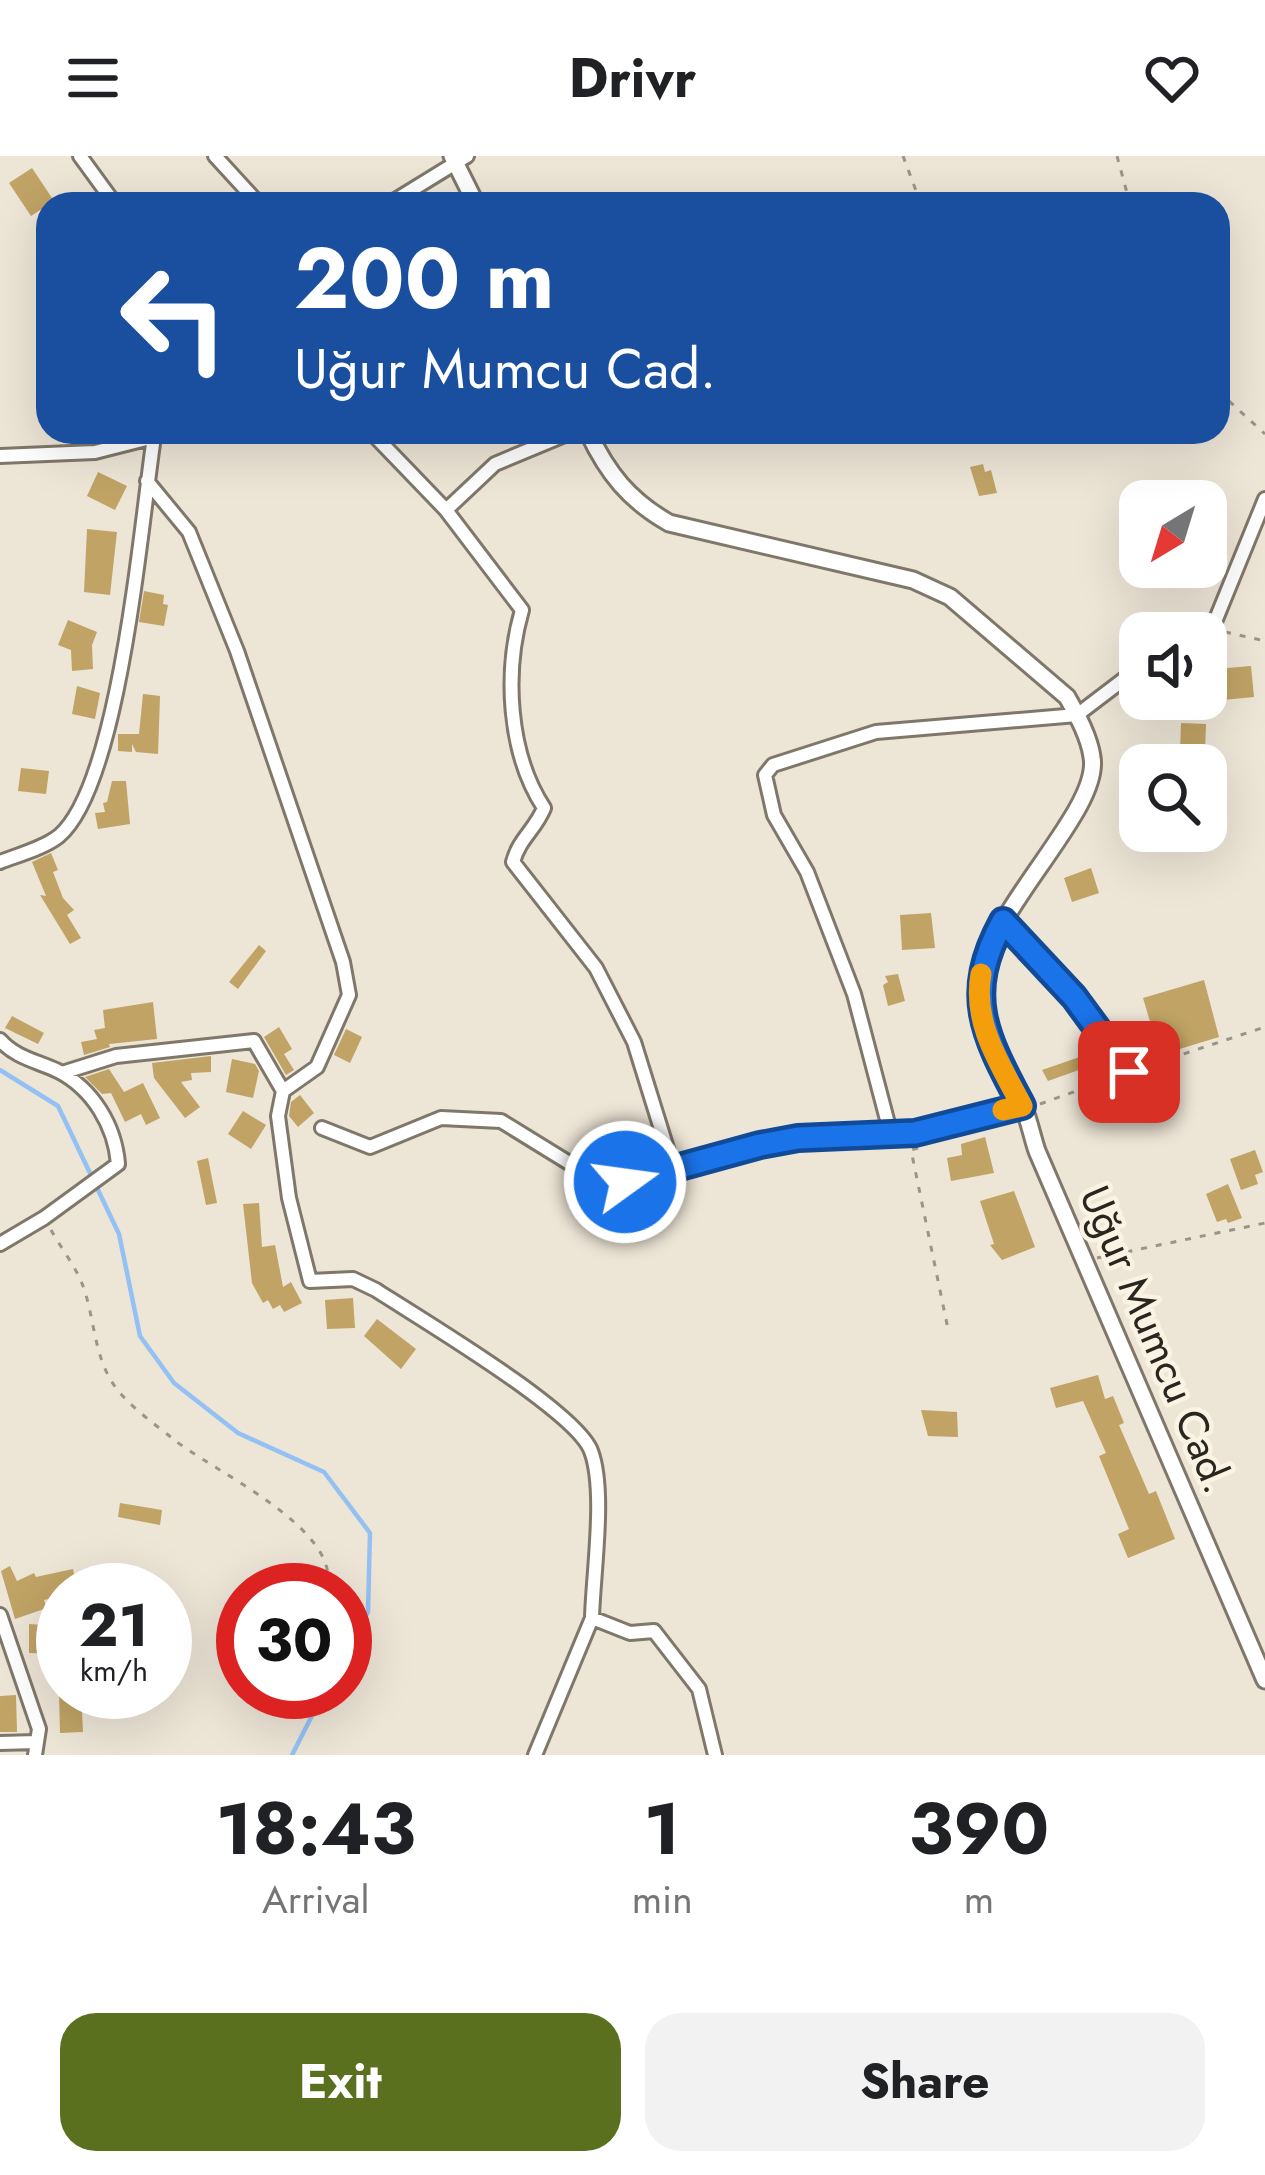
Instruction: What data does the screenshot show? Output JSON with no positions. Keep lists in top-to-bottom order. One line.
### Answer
{"streets":{"street":["Uğur Mumcu Cad."]},"north":"bottom left","page":{"header":"Drivr","turn":["200 m","Uğur Mumcu Cad."],"speed":"21 km/h","limit":"30","eta":["18:43","Arrival","1","min","390","m"],"buttons":["Exit","Share"]}}
